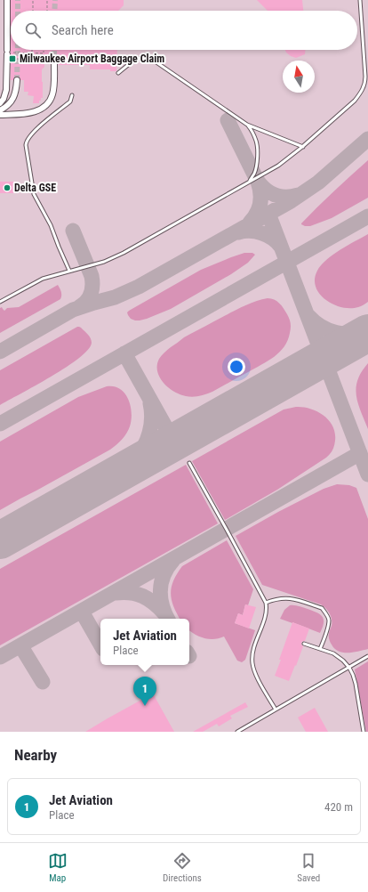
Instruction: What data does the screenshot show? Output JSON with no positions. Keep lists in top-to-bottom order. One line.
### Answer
{"places":{"transit":["Milwaukee Airport Baggage Claim"],"other":["Delta GSE"]},"north":"top","page":{"search":"Search here","popup":["Jet Aviation","Place"],"pins":"1","heading":"Nearby","list":[{"mark":"1","name":"Jet Aviation","note":"Place","value":"420 m"}],"nav":["Map","Directions","Saved"]}}
